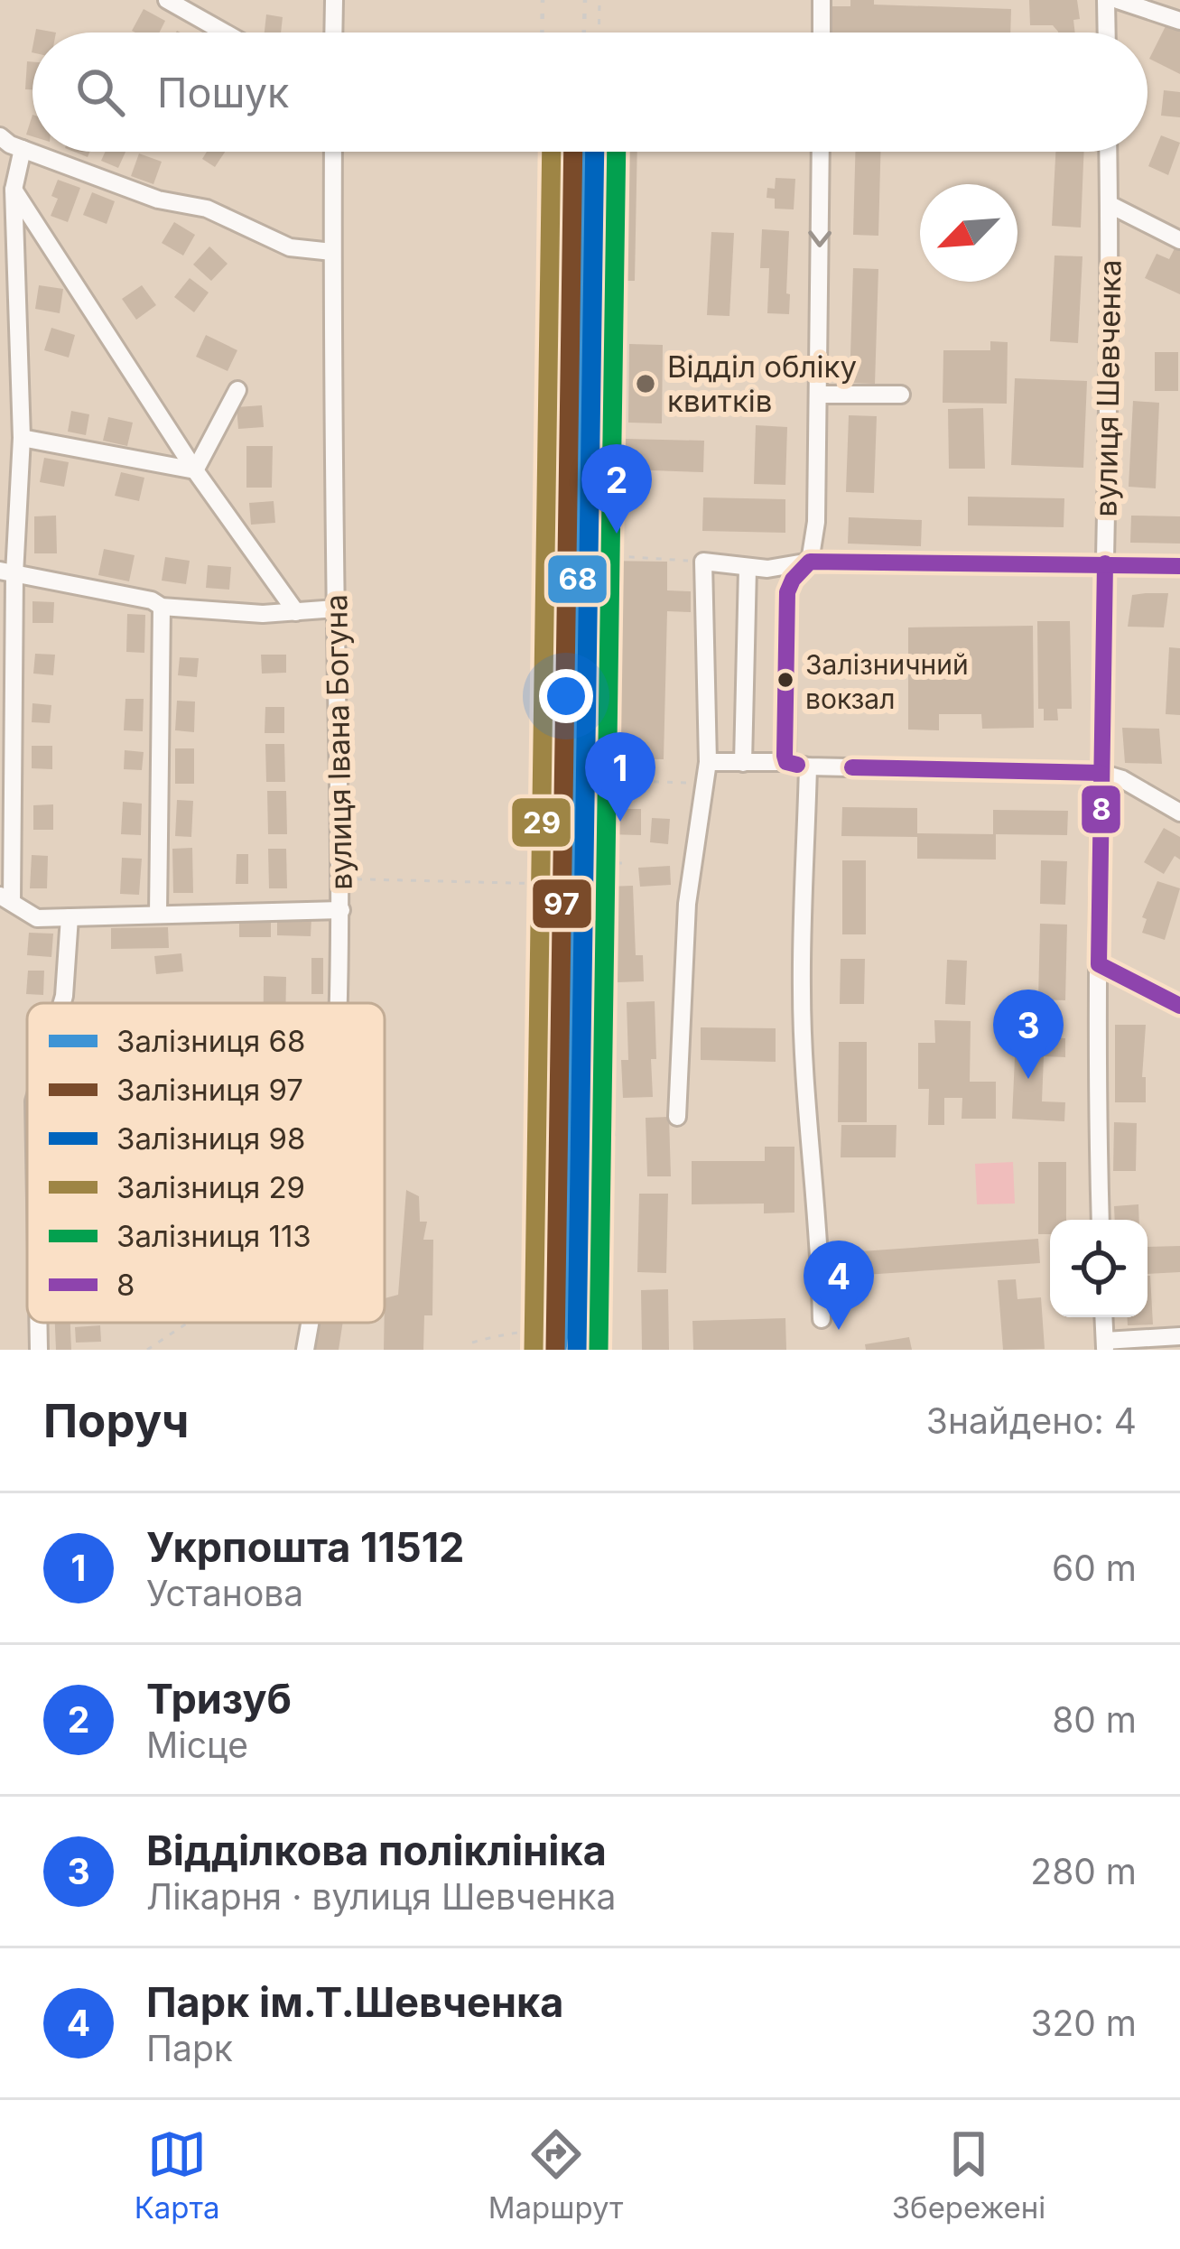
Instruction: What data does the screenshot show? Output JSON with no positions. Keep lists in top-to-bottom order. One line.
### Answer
{"streets":{"street":["вулиця Шевченка","вулиця Івана Богуна"]},"places":["Відділ обліку квитків","Залізничний вокзал"],"lines":["rail line 68","rail line 97","rail line 98","rail line 29","rail line 113","transit line 8"],"legend":["Залізниця 68","Залізниця 97","Залізниця 98","Залізниця 29","Залізниця 113","8"],"north":"bottom left","page":{"search":"Пошук","pins":["2","1","3","4"],"heading":["Поруч","Знайдено: 4"],"list":[{"mark":"1","name":"Укрпошта 11512","note":"Установа","value":"60 m"},{"mark":"2","name":"Тризуб","note":"Місце","value":"80 m"},{"mark":"3","name":"Відділкова поліклініка","note":"Лікарня · вулиця Шевченка","value":"280 m"},{"mark":"4","name":"Парк ім.Т.Шевченка","note":"Парк","value":"320 m"}],"nav":["Карта","Маршрут","Збережені"]}}
